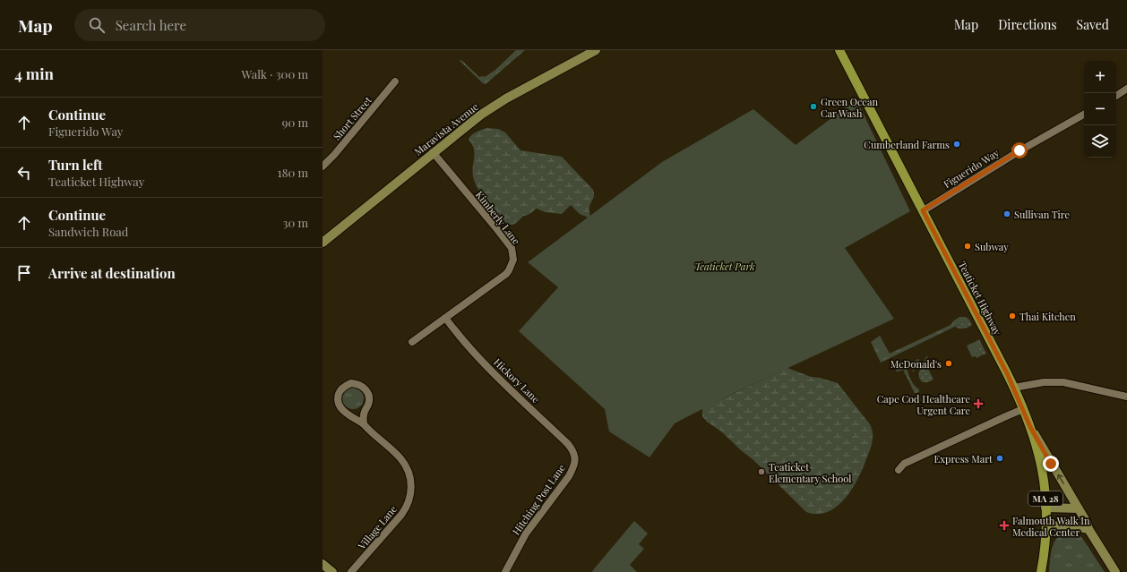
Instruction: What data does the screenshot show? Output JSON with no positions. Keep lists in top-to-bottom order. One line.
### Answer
{"streets":{"main road":["Maravista Avenue","Teaticket Highway","MA 28"],"street":["Short Street","Figuerido Way","Kimberly Lane","Hickory Lane","Hitching Post Lane","Village Lane"]},"crossings":[["Maravista Avenue","Kimberly Lane"],["Figuerido Way","Teaticket Highway"],["Kimberly Lane","Hickory Lane"],["Hickory Lane","Hitching Post Lane"]],"parks":["Teaticket Park"],"places":{"other":["Green Ocean Car Wash","Cumberland Farms","Sullivan Tire","Subway","Thai Kitchen","McDonald's","Express Mart","Teaticket Elementary School"],"health":["Cape Cod Healthcare Urgent Care","Falmouth Walk In Medical Center"]},"page":{"header":"Map","search":"Search here","nav":["Map","Directions","Saved"],"heading":["4 min","Walk · 300 m"],"map_buttons":["+","−"],"list":[["Continue","Figuerido Way","90 m"],["Turn left","Teaticket Highway","180 m"],["Continue","Sandwich Road","30 m"],"Arrive at destination"]}}
